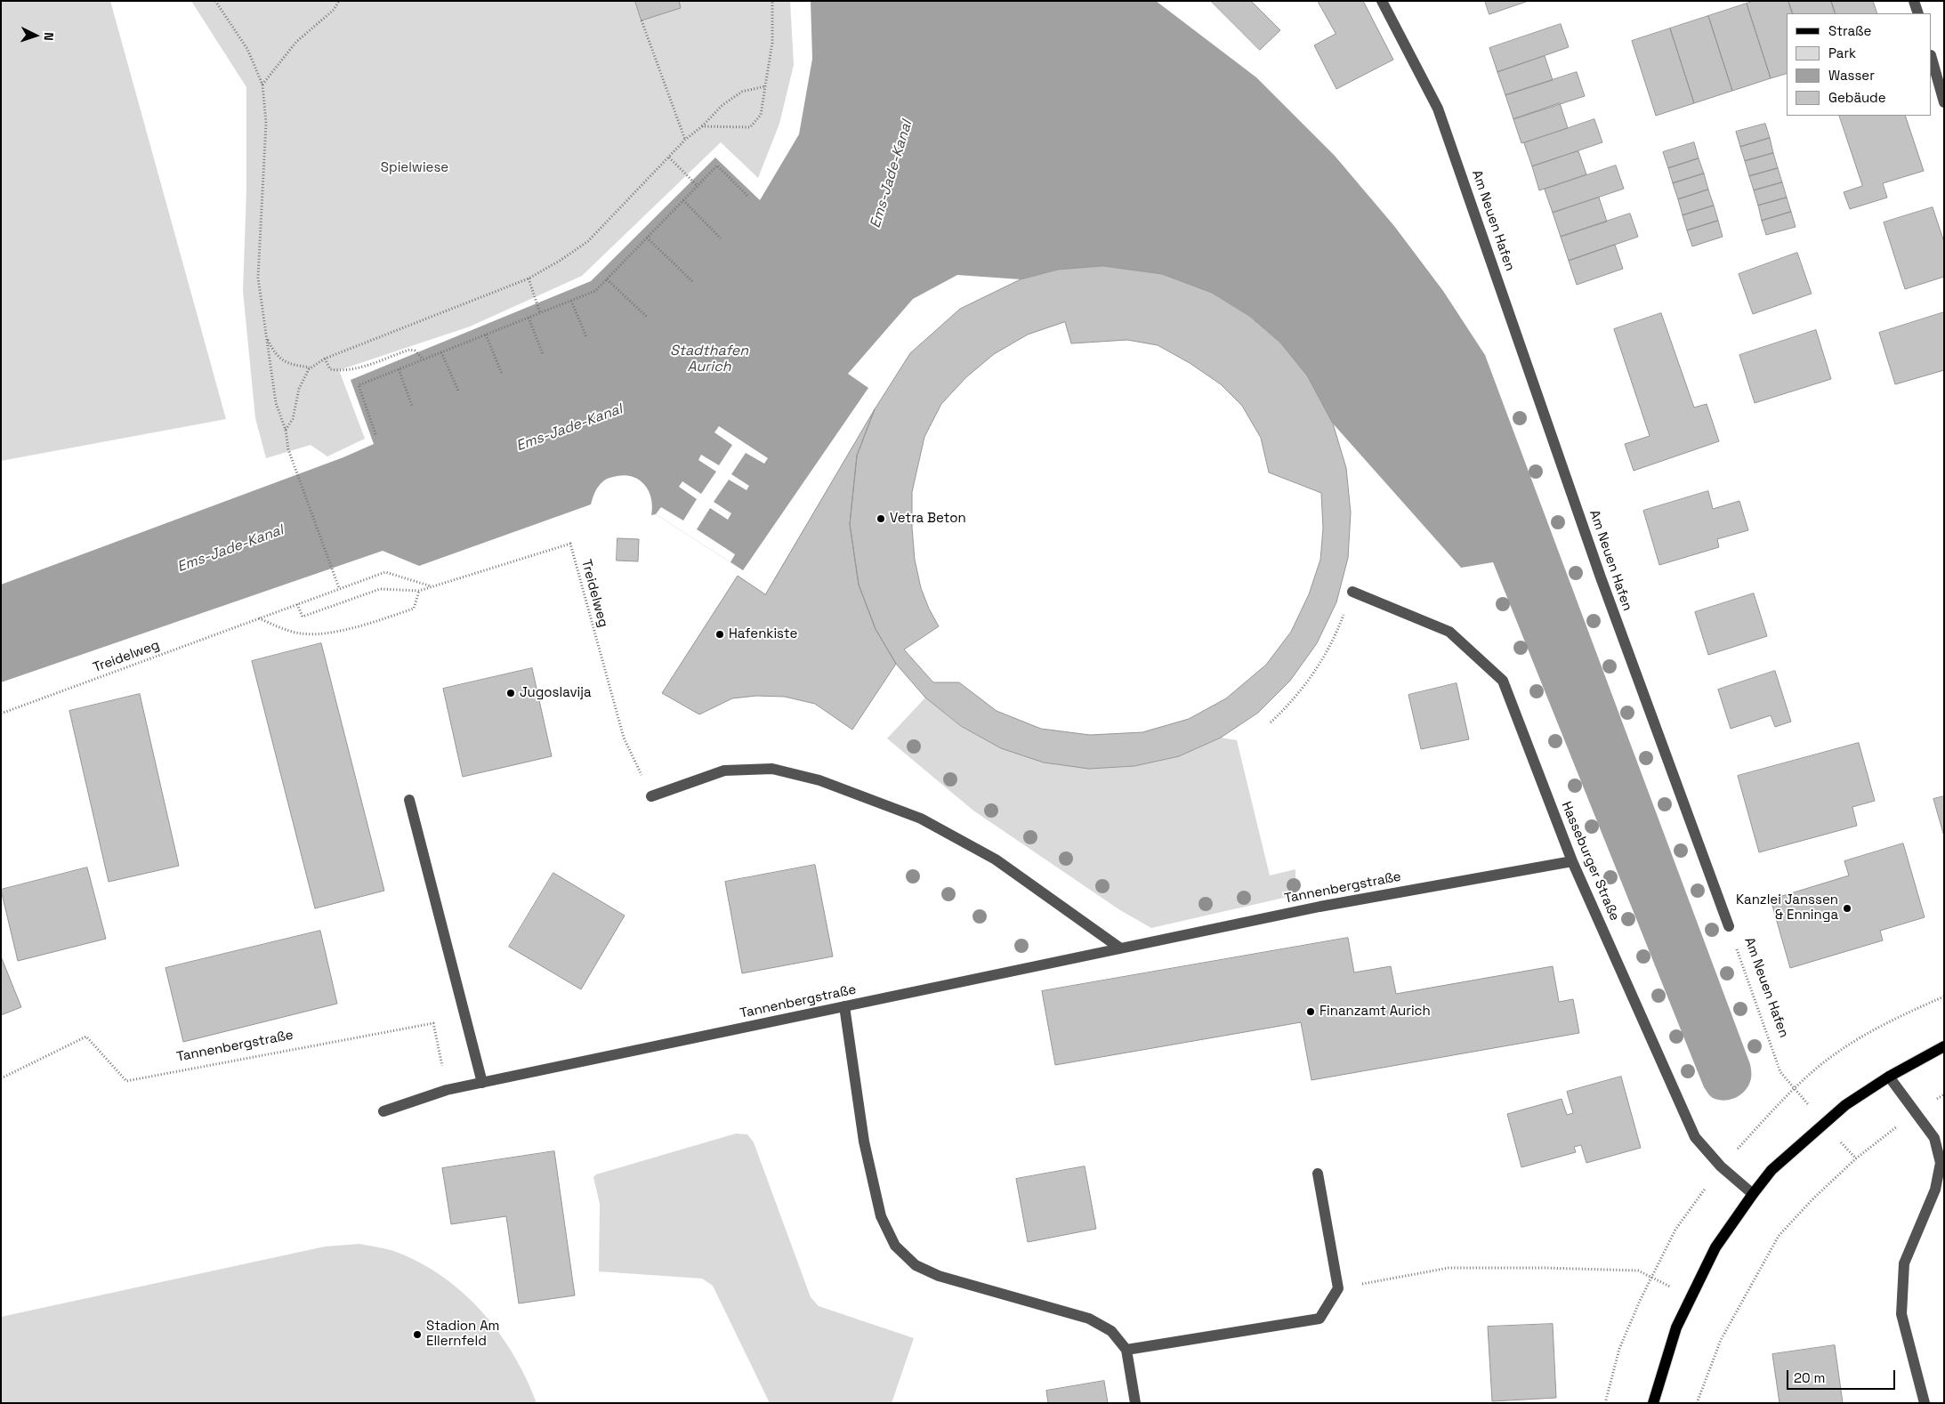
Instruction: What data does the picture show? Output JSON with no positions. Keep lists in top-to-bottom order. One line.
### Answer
{"streets":{"street":["Am Neuen Hafen","Hasseburger Straße","Tannenbergstraße"],"path":["Treidelweg"]},"crossings":[["Hasseburger Straße","Tannenbergstraße"]],"water":["Ems-Jade-Kanal","Stadthafen Aurich"],"parks":["Spielwiese"],"places":["Vetra Beton","Hafenkiste","Jugoslavija","Kanzlei Janssen & Enninga","Finanzamt Aurich","Stadion Am Ellernfeld"],"legend":["Straße","Park","Wasser","Gebäude"],"scale_bar":"20 m","north":"right"}
